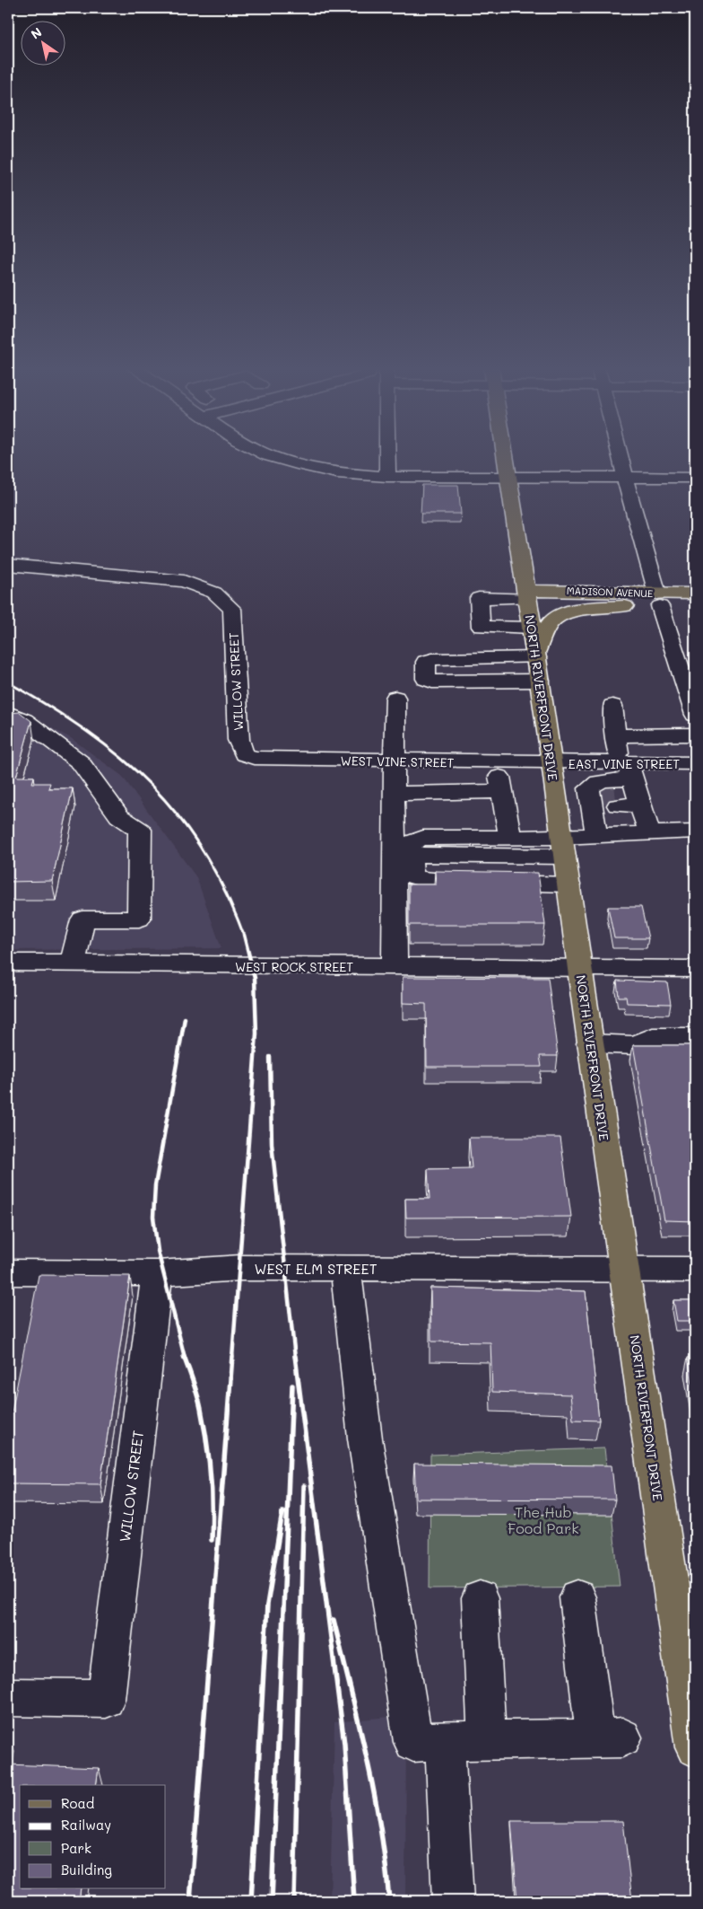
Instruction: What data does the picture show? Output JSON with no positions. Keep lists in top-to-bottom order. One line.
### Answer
{"streets":{"main road":["MADISON AVENUE","NORTH RIVERFRONT DRIVE"],"street":["WILLOW STREET","WEST VINE STREET","EAST VINE STREET","WEST ROCK STREET","WEST ELM STREET"]},"crossings":[["MADISON AVENUE","NORTH RIVERFRONT DRIVE"],["WILLOW STREET","WEST VINE STREET"],["WILLOW STREET","WEST ELM STREET"],["NORTH RIVERFRONT DRIVE","WEST VINE STREET"],["NORTH RIVERFRONT DRIVE","EAST VINE STREET"],["NORTH RIVERFRONT DRIVE","WEST ROCK STREET"],["NORTH RIVERFRONT DRIVE","WEST ELM STREET"],["WEST VINE STREET","EAST VINE STREET"]],"parks":["The Hub Food Park"],"legend":["Road","Railway","Park","Building"],"north":"top left"}
